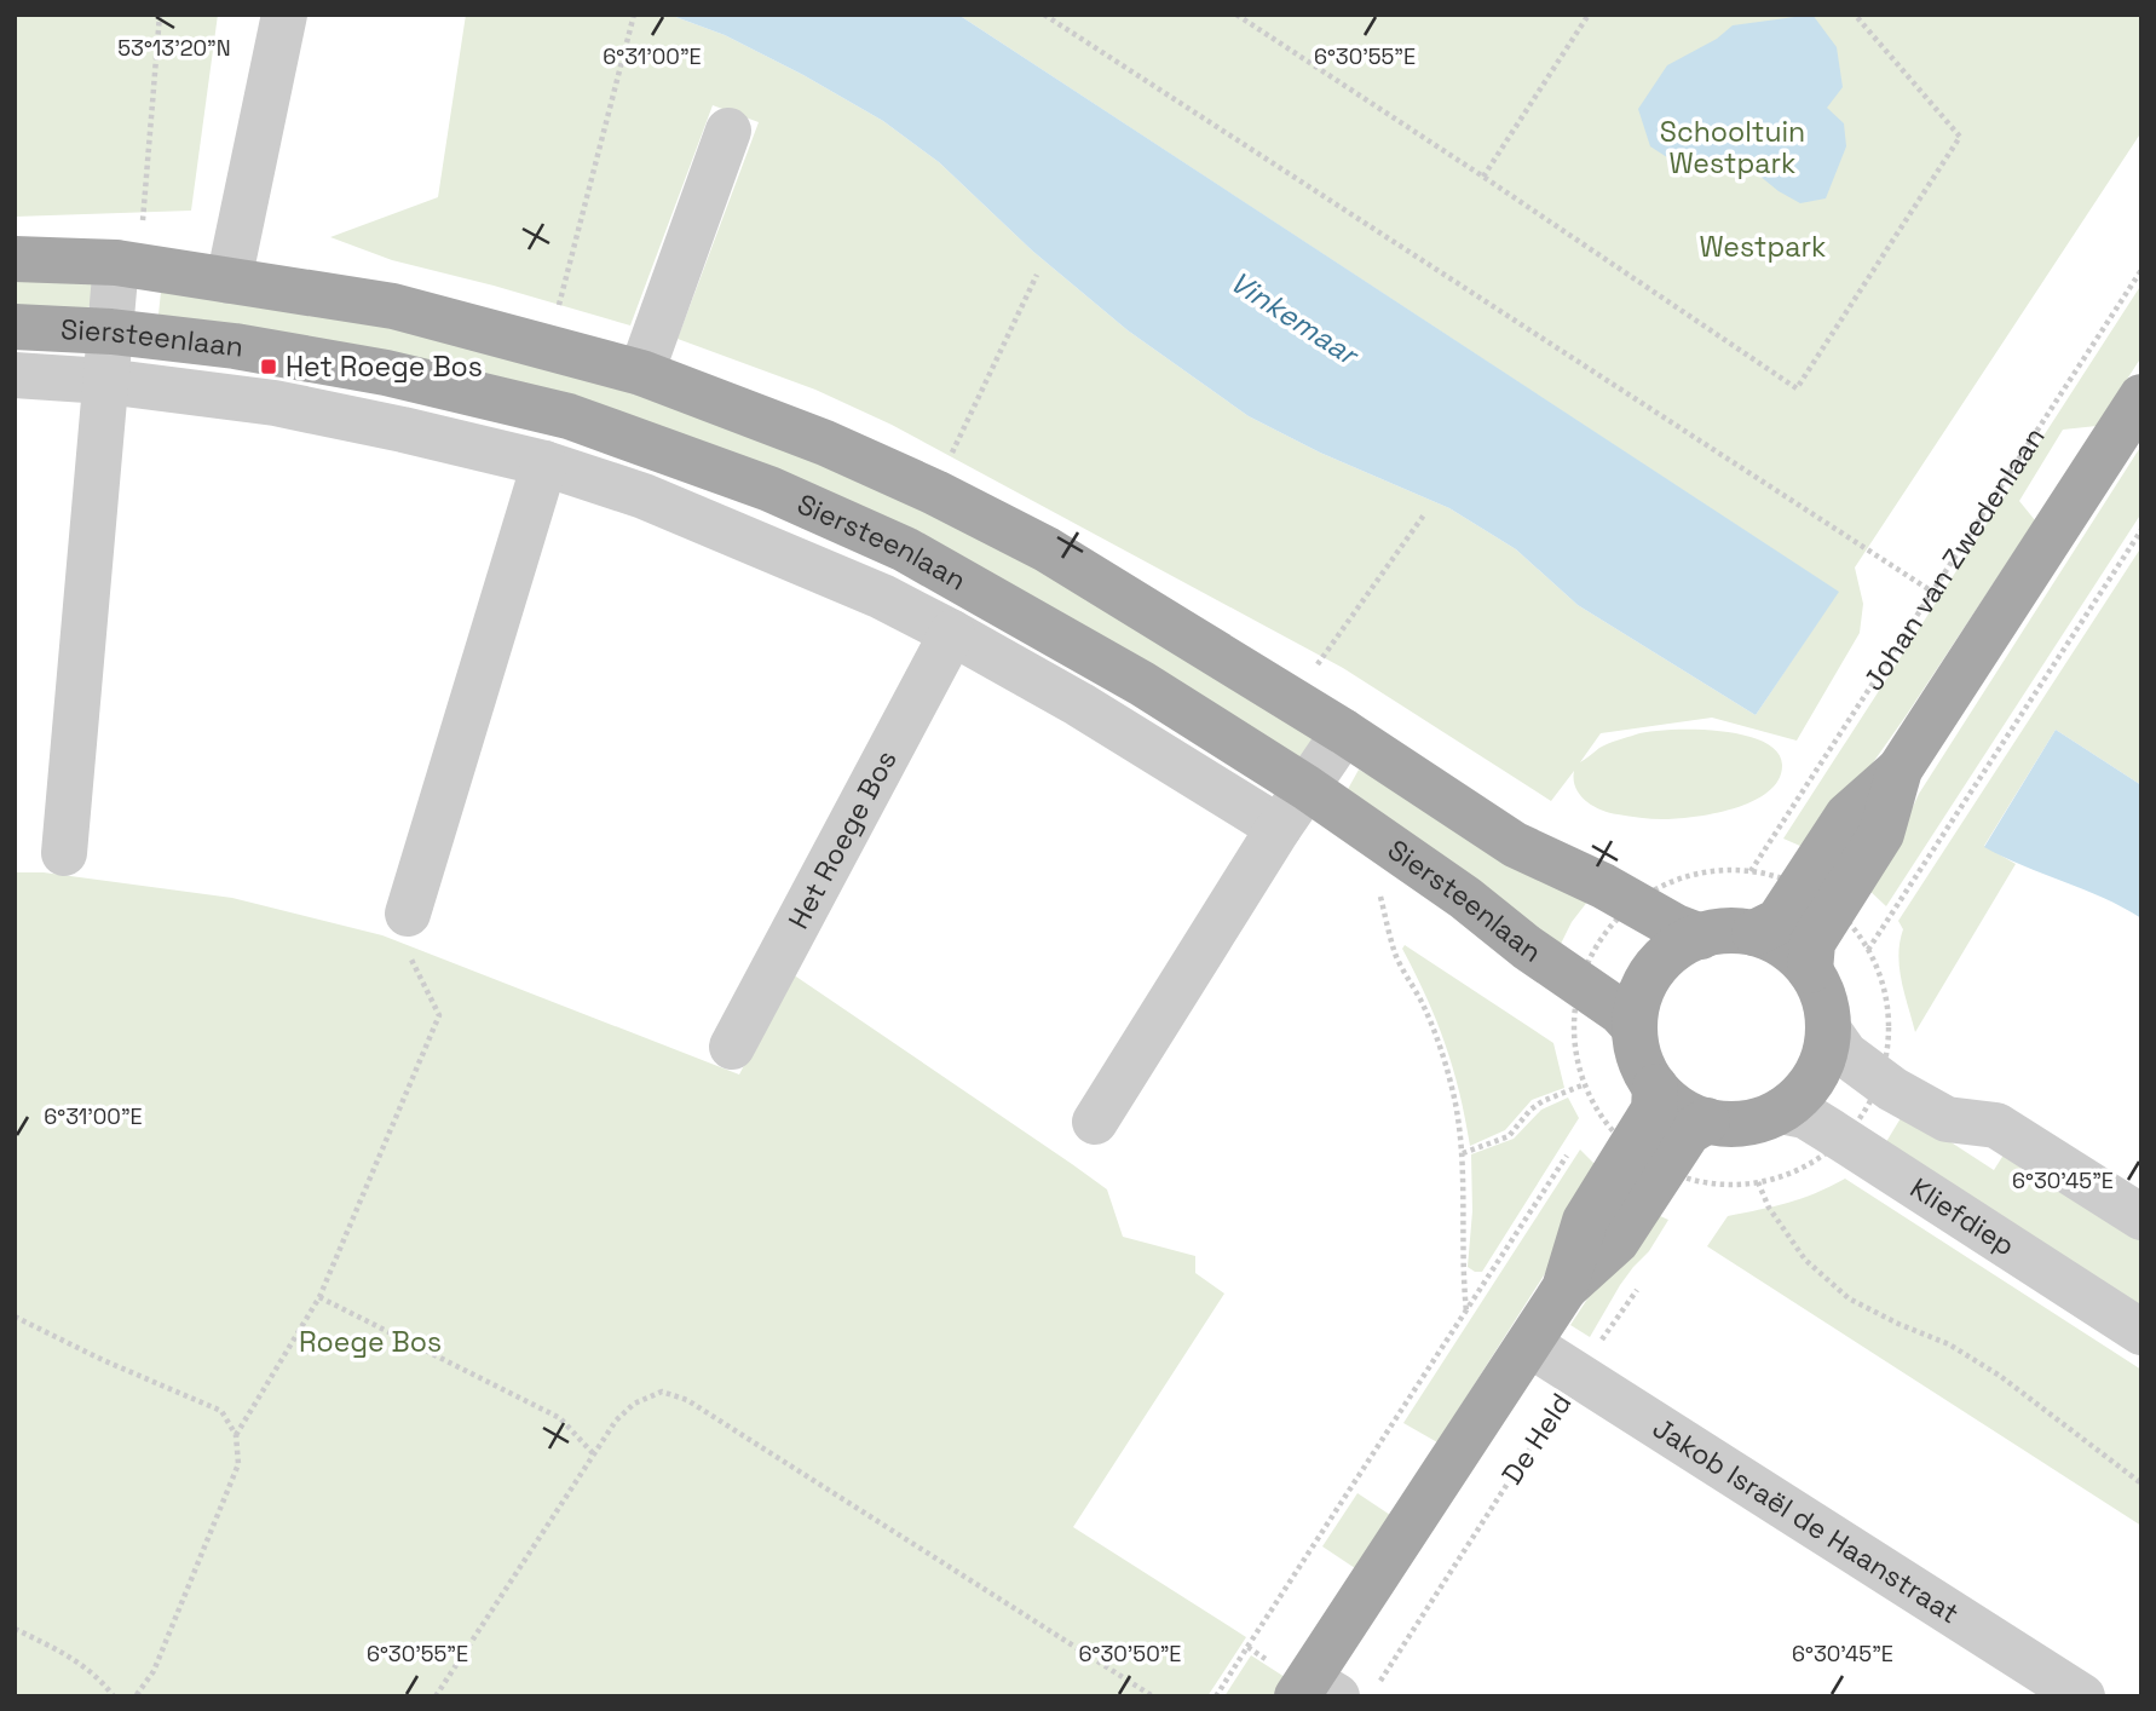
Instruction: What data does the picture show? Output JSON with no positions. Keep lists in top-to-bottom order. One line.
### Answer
{"streets":{"main road":["Siersteenlaan","De Held"],"street":["Het Roege Bos","Kliefdiep","Jakob Israël de Haanstraat"],"path":["Johan van Zwedenlaan"]},"crossings":[["Siersteenlaan","Het Roege Bos"],["Siersteenlaan","Kliefdiep"],["Siersteenlaan","De Held"],["Kliefdiep","De Held"],["De Held","Jakob Israël de Haanstraat"]],"water":["Vinkemaar"],"parks":["Schooltuin Westpark","Westpark","Roege Bos"],"places":{"transit":["Het Roege Bos"]},"coordinates":["53°13'20\"N","6°31'00\"E","6°30'55\"E","6°30'45\"E","6°30'50\"E"]}
